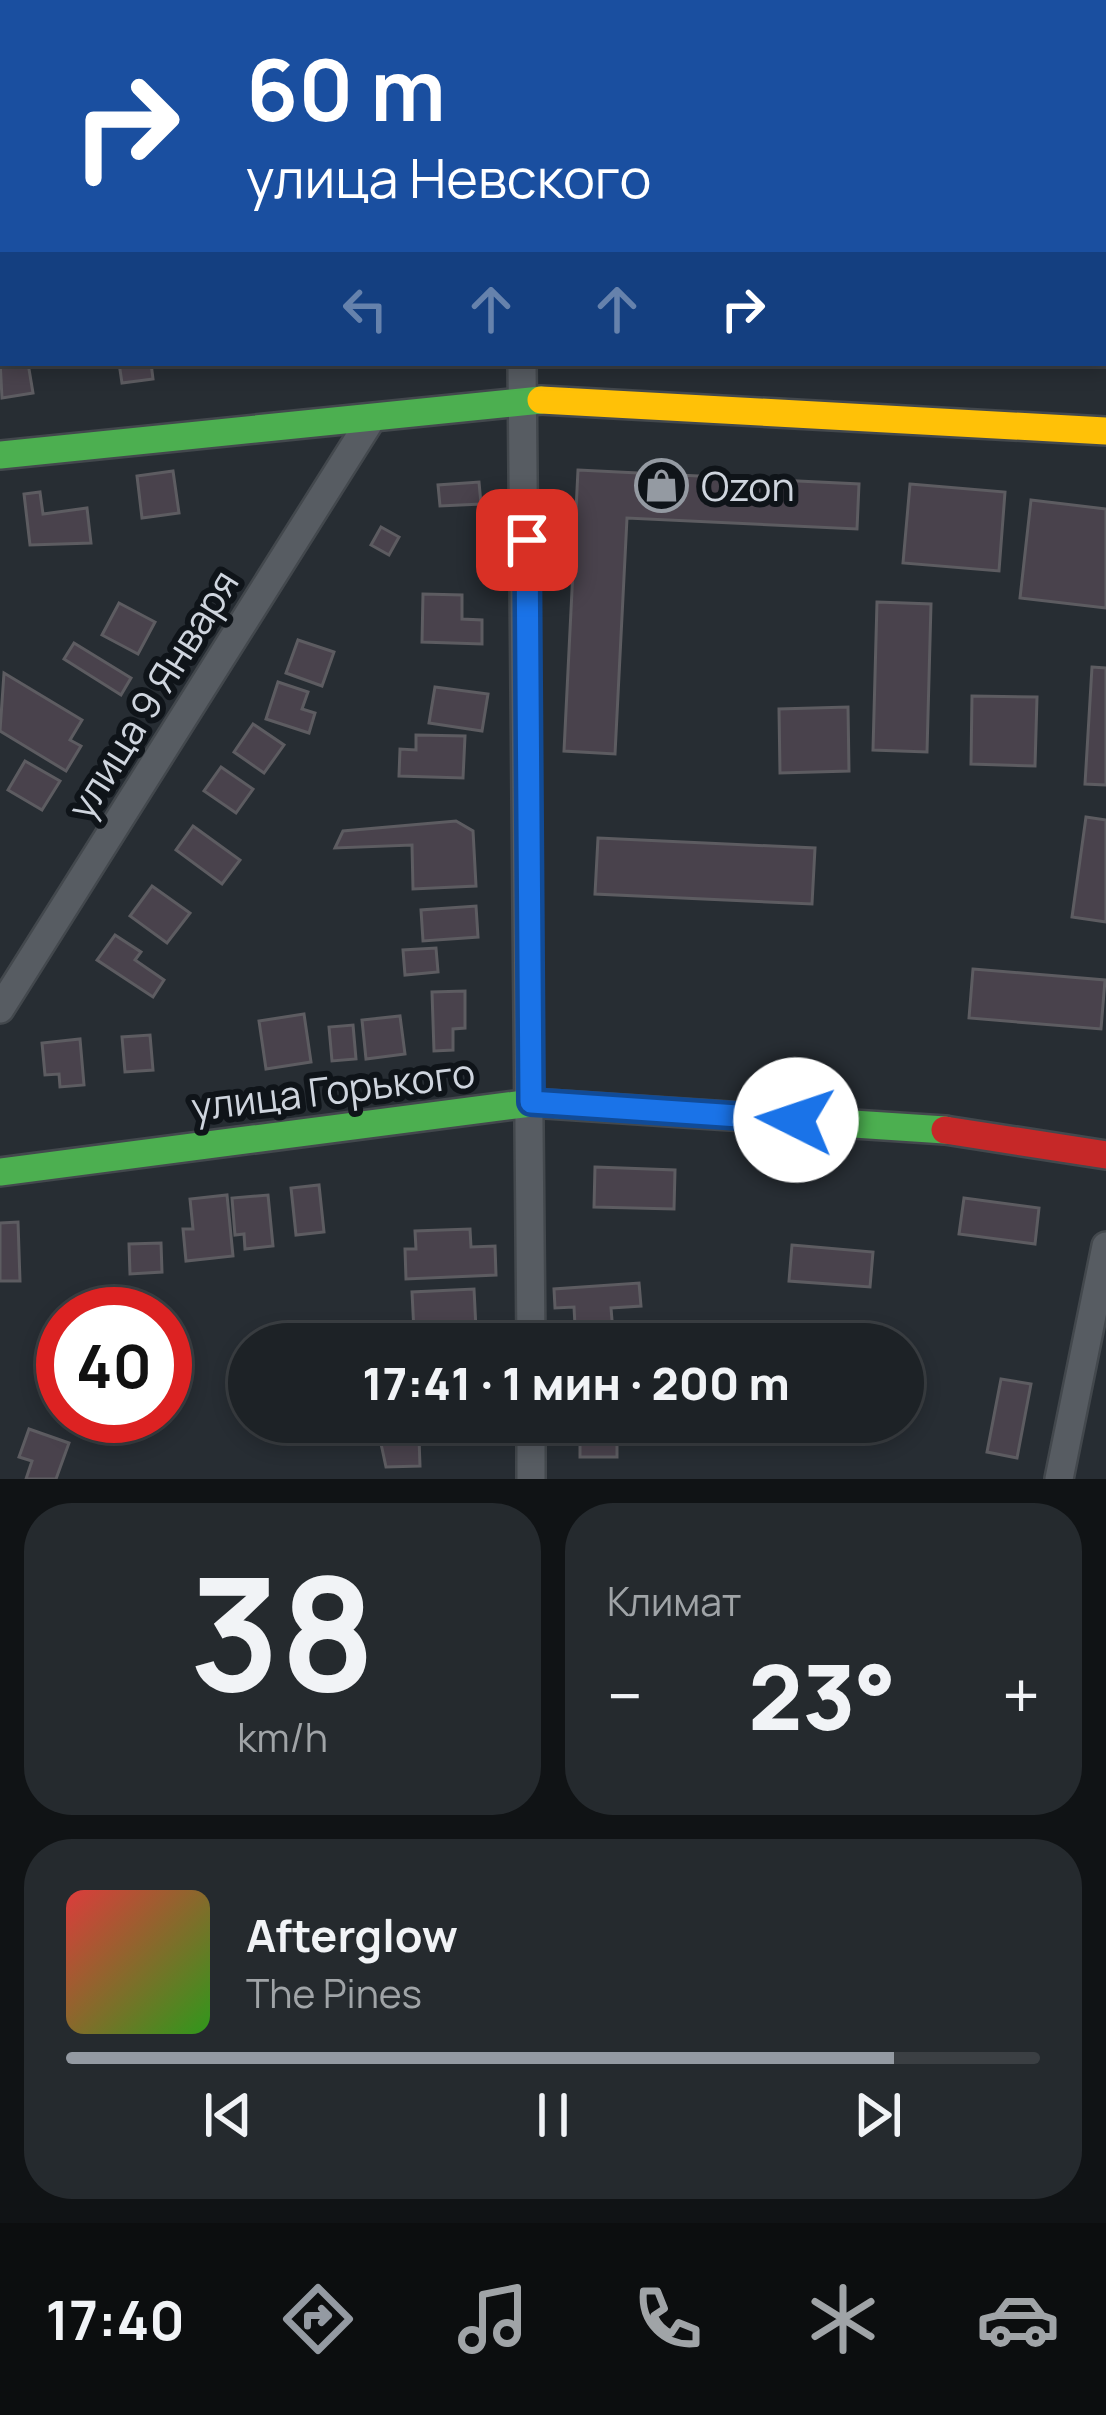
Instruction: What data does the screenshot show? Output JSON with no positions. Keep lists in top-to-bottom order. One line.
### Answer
{"streets":{"main road":["улица Горького"],"street":["улица 9 Января"]},"places":{"shop":["Ozon"]},"page":{"turn":["60 m","улица Невского"],"limit":"40","trip":"17:41 · 1 мин · 200 m","tile":[["38","km/h"],"Климат"],"heat":["−","23°","+"],"song":["Afterglow","The Pines"],"tabs":"17:40"}}
